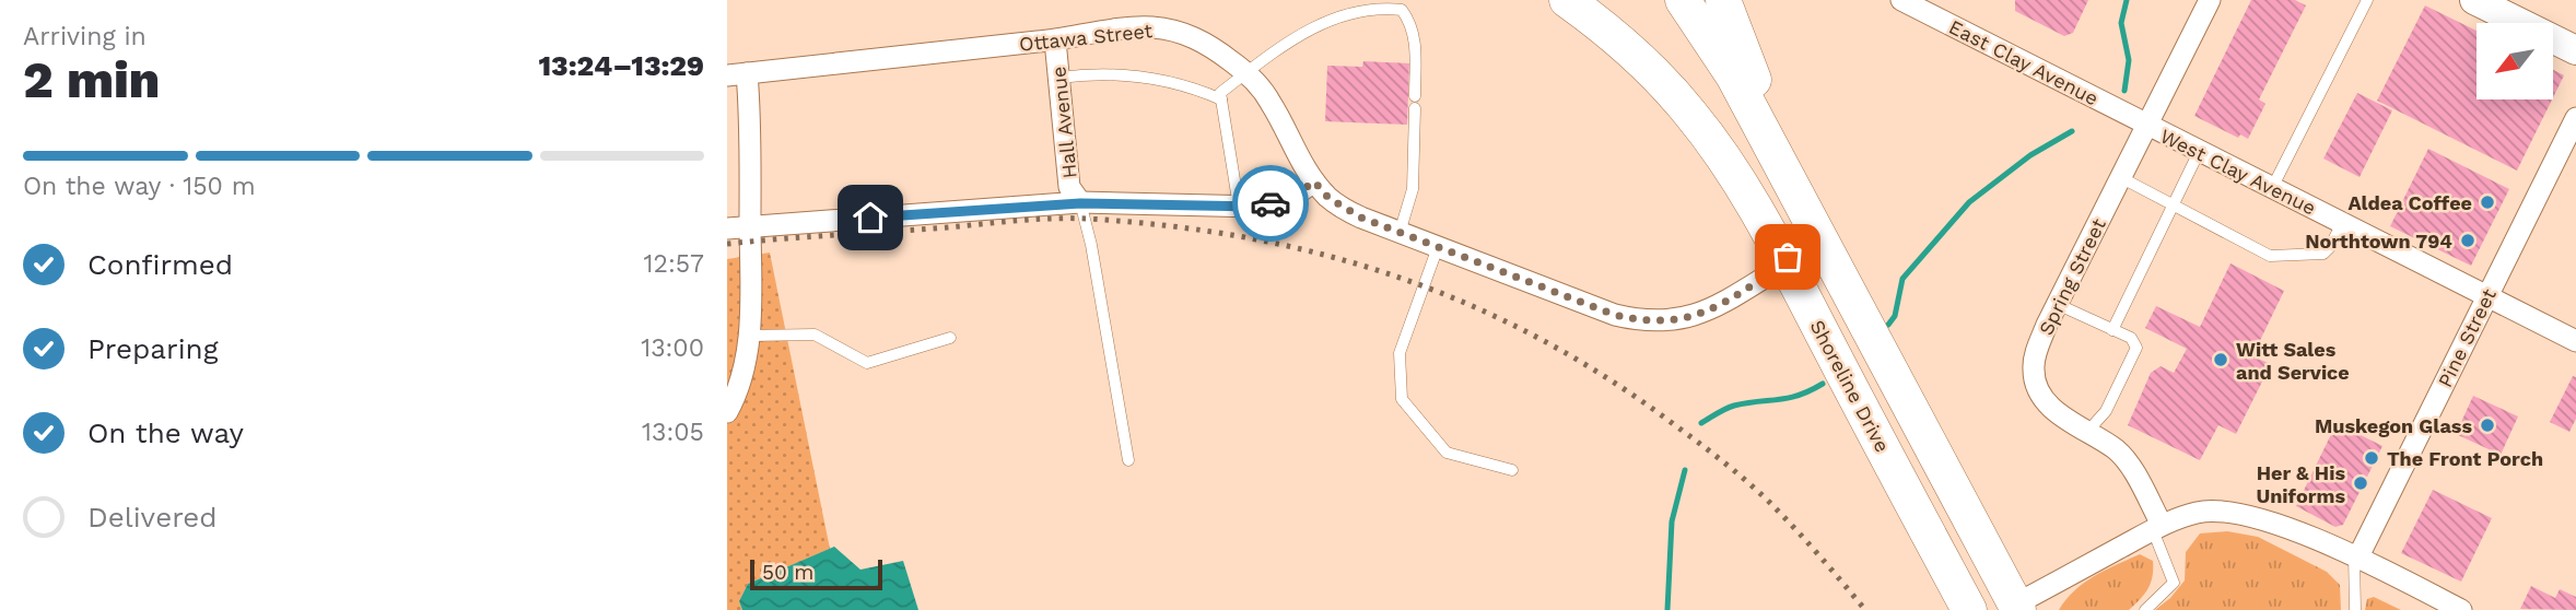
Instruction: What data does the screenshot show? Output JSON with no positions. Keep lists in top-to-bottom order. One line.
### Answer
{"streets":{"highway":["Shoreline Drive"],"street":["Ottawa Street","East Clay Avenue","Hall Avenue","West Clay Avenue","Spring Street","Pine Street"]},"crossings":[["Ottawa Street","Hall Avenue"],["Ottawa Street","Shoreline Drive"],["East Clay Avenue","West Clay Avenue"],["East Clay Avenue","Spring Street"],["West Clay Avenue","Spring Street"],["West Clay Avenue","Pine Street"]],"places":["Aldea Coffee","Northtown 794","Witt Sales and Service","Muskegon Glass","The Front Porch","Her & His Uniforms"],"scale_bar":"50 m","north":"bottom left","page":{"heading":["2 min","Arriving in","13:24–13:29"],"bar":"On the way · 150 m","list":[["Confirmed","12:57"],["Preparing","13:00"],["On the way","13:05"],"Delivered"],"scale":"50 m"}}
